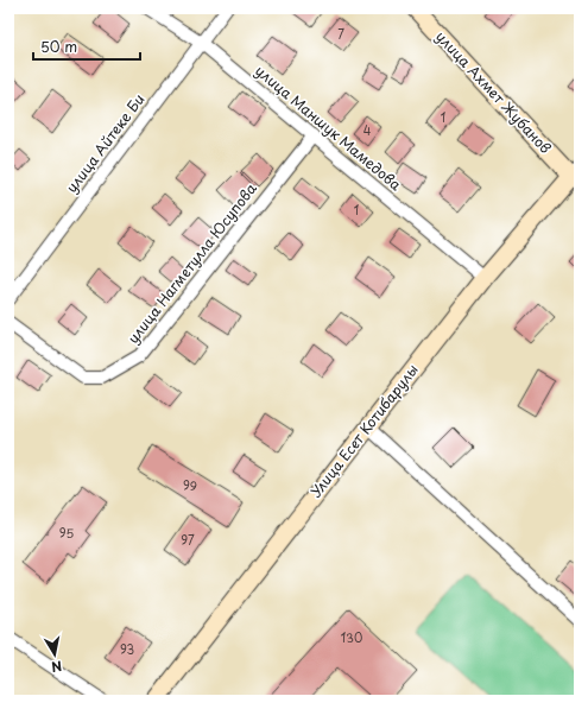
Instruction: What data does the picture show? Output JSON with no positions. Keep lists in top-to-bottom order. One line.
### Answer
{"streets":{"main road":["улица Ахмет Жубанов","Улица Есет Котибарулы"],"street":["улица Маншук Мамедова","улица Айтеке Би","улица Нагметулла Юсупова"]},"crossings":[["улица Ахмет Жубанов","Улица Есет Котибарулы"],["улица Маншук Мамедова","улица Айтеке Би"],["улица Маншук Мамедова","улица Нагметулла Юсупова"],["улица Маншук Мамедова","Улица Есет Котибарулы"]],"house_numbers":["7","1","4","1","99","95","97","130","93"],"scale_bar":"50 m","north":"bottom"}
